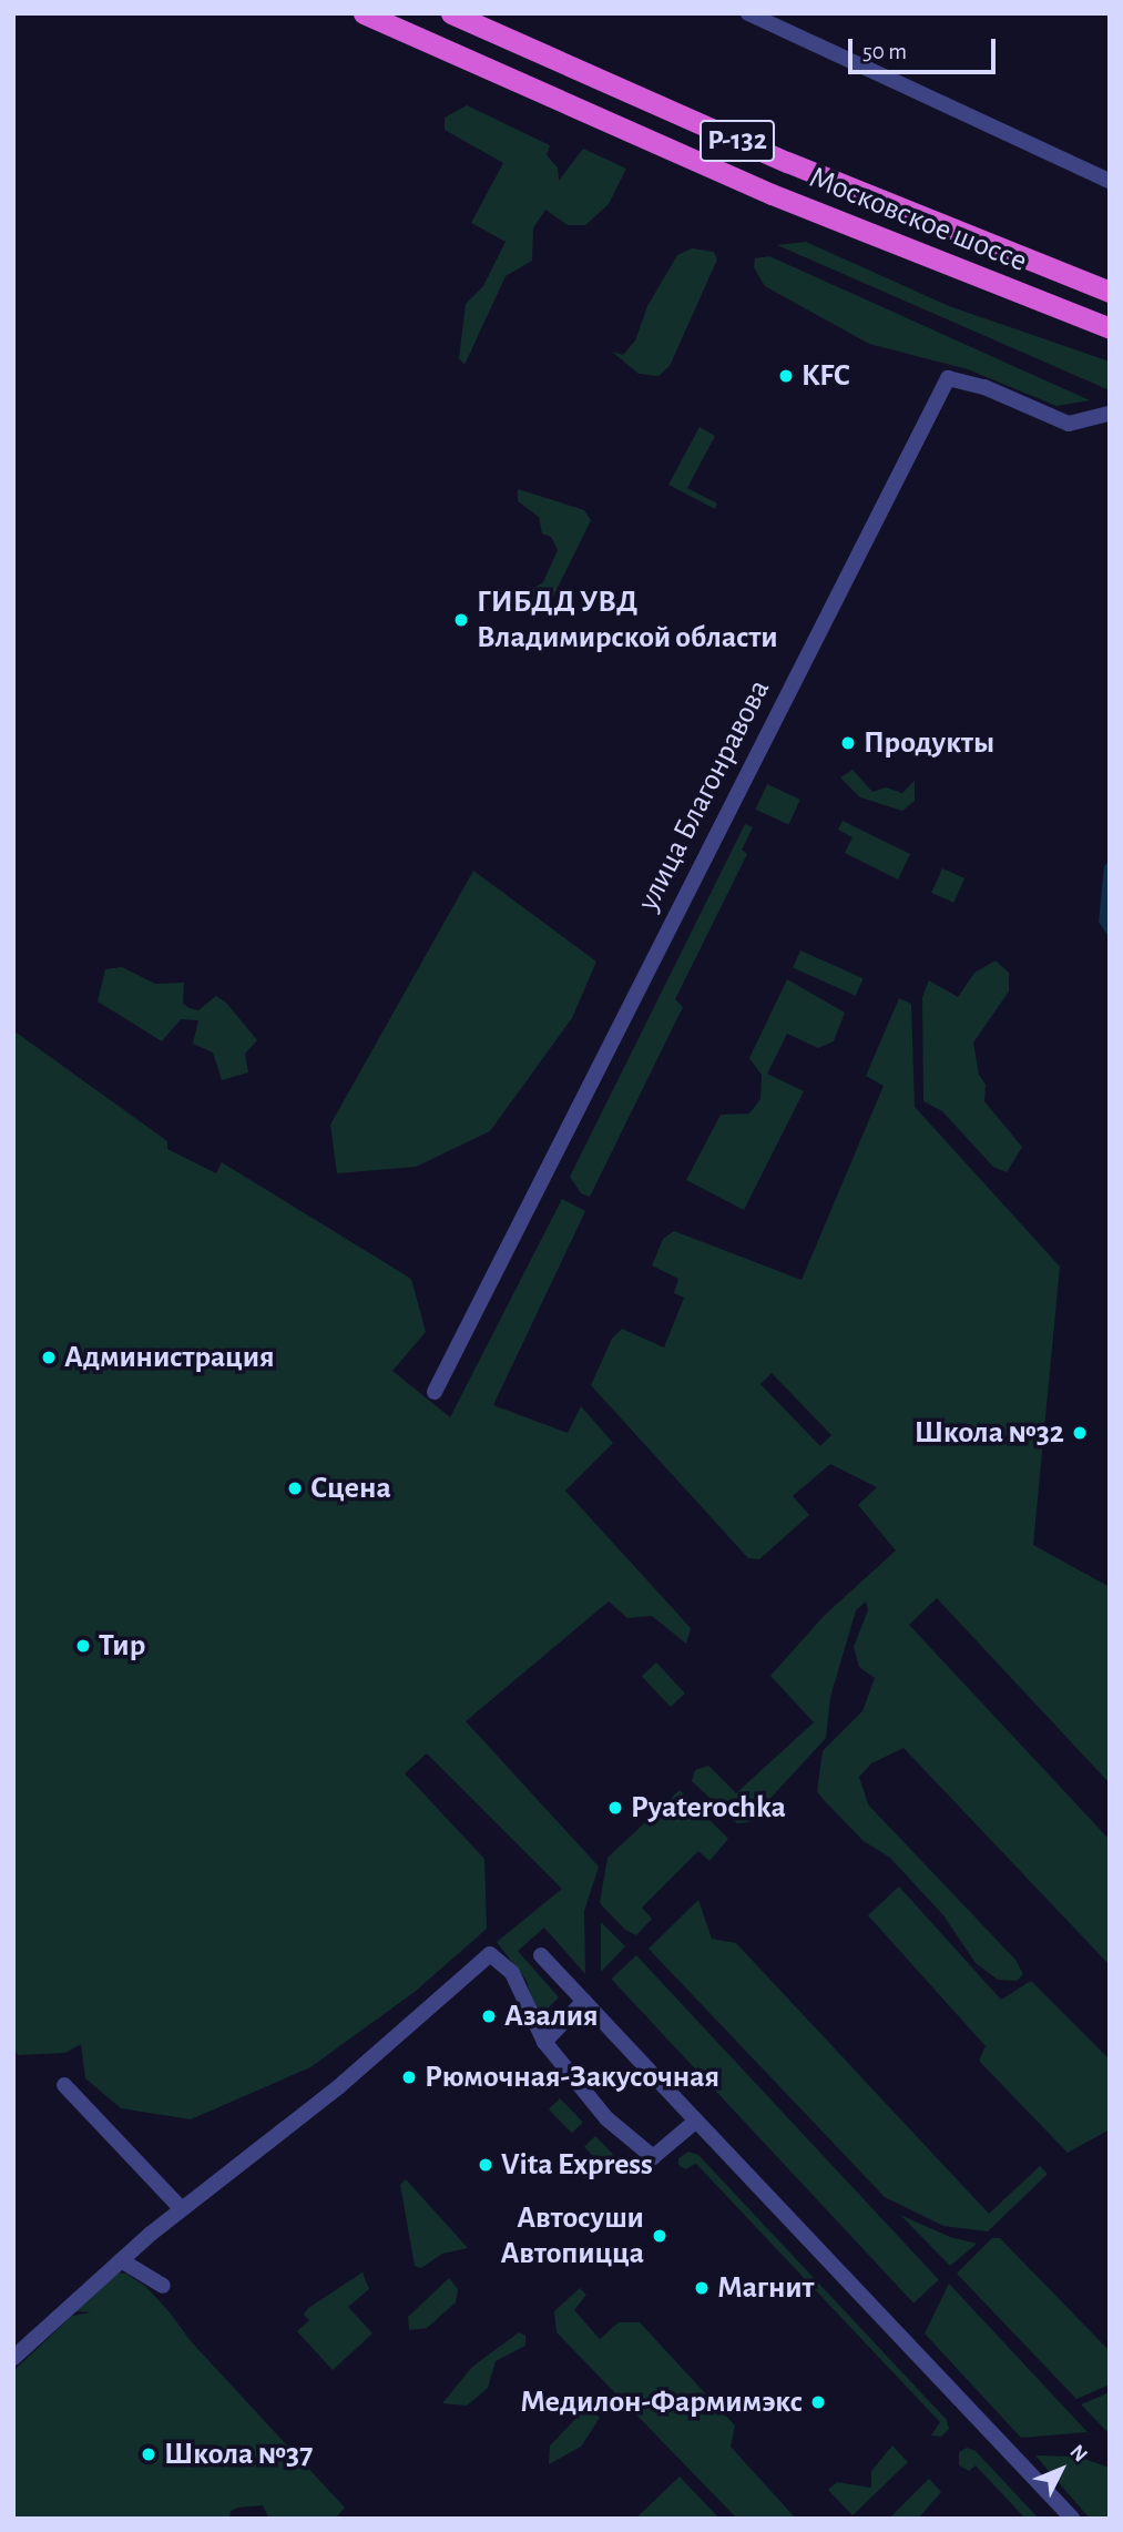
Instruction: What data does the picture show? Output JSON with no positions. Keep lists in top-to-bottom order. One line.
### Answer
{"streets":{"highway":["Р-132","Московское шоссе"],"street":["улица Благонравова"]},"places":["KFC","ГИБДД УВД Владимирской области","Продукты","Администрация","Школа №32","Сцена","Тир","Pyaterochka","Азалия","Рюмочная-Закусочная","Vita Express","Автосуши Автопицца","Магнит","Медилон-Фармимэкс","Школа №37"],"scale_bar":"50 m","north":"top right"}
